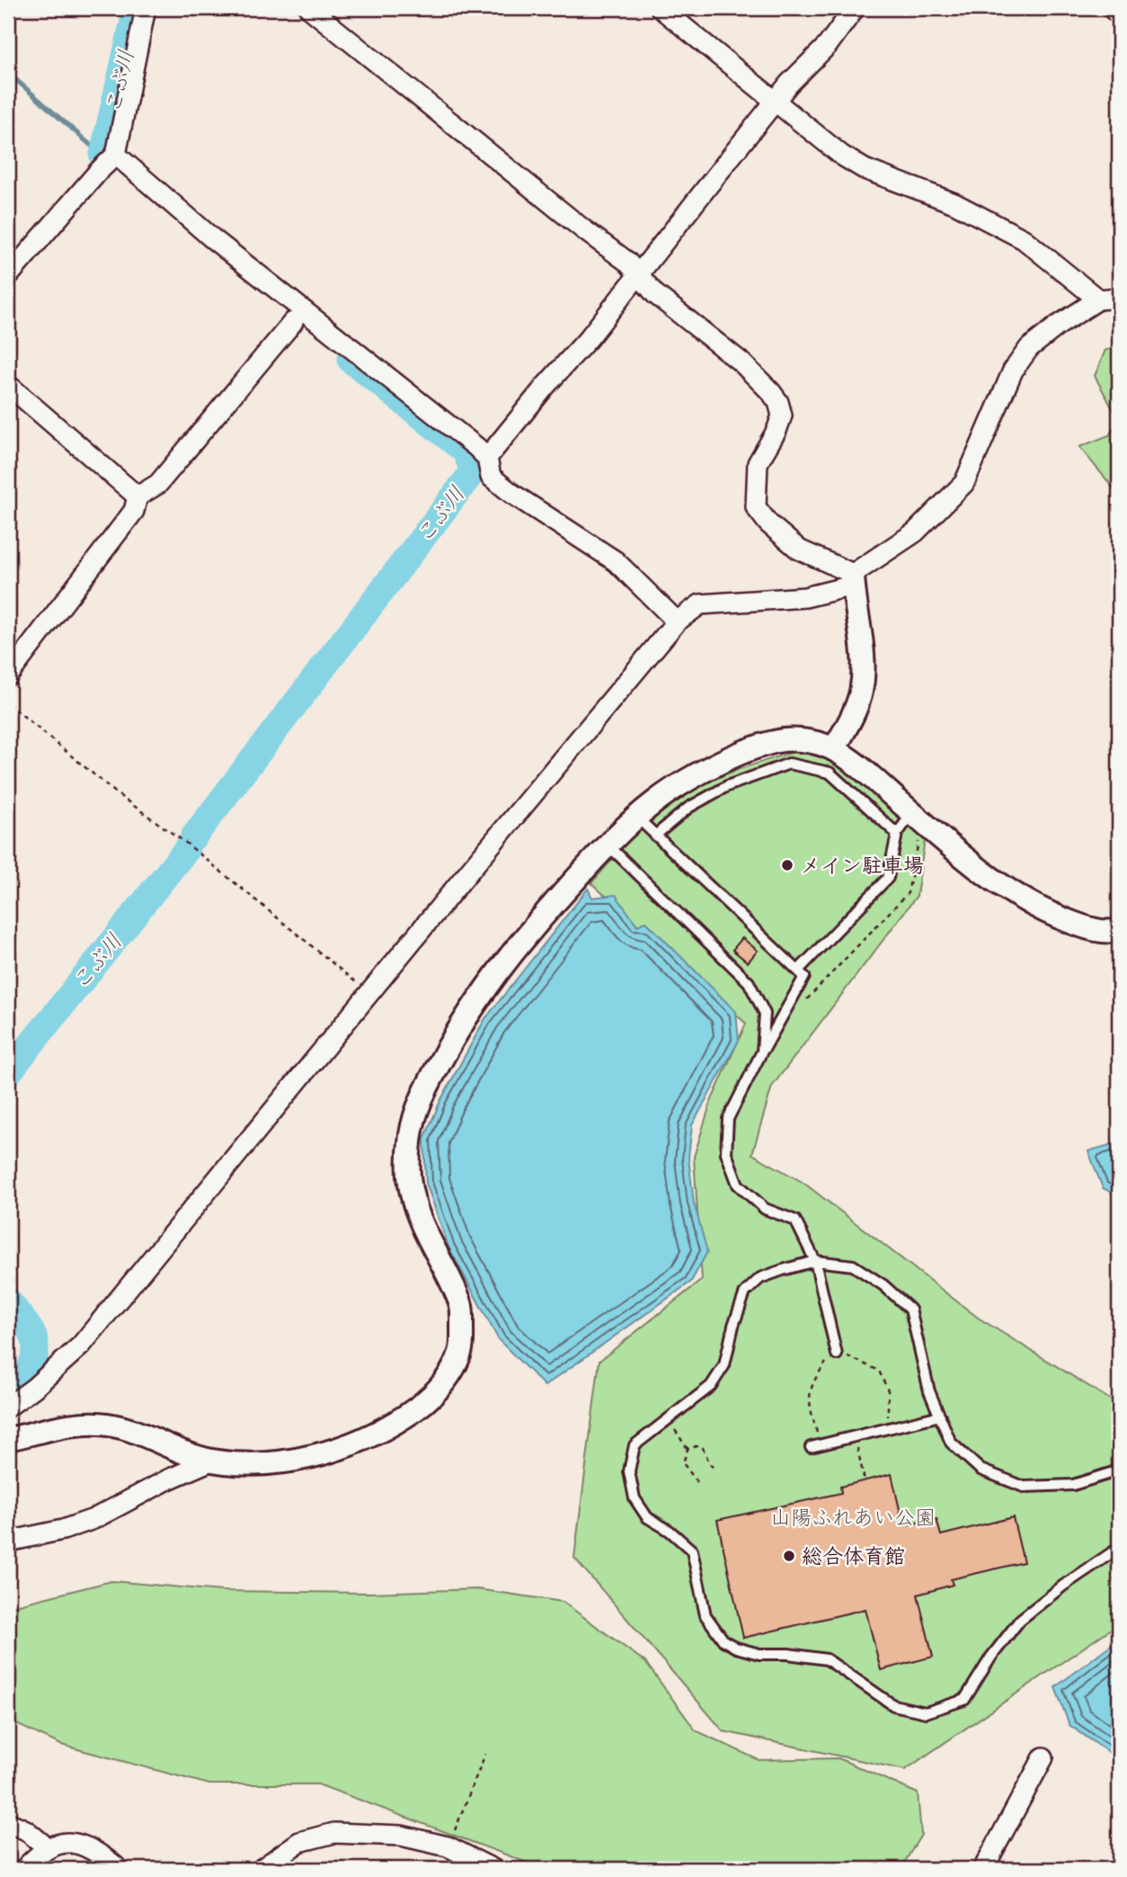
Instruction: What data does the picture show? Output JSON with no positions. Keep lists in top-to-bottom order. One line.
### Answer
{"water":["こぶ川"],"parks":["山陽ふれあい公園"],"places":["メイン駐車場","総合体育館"]}
